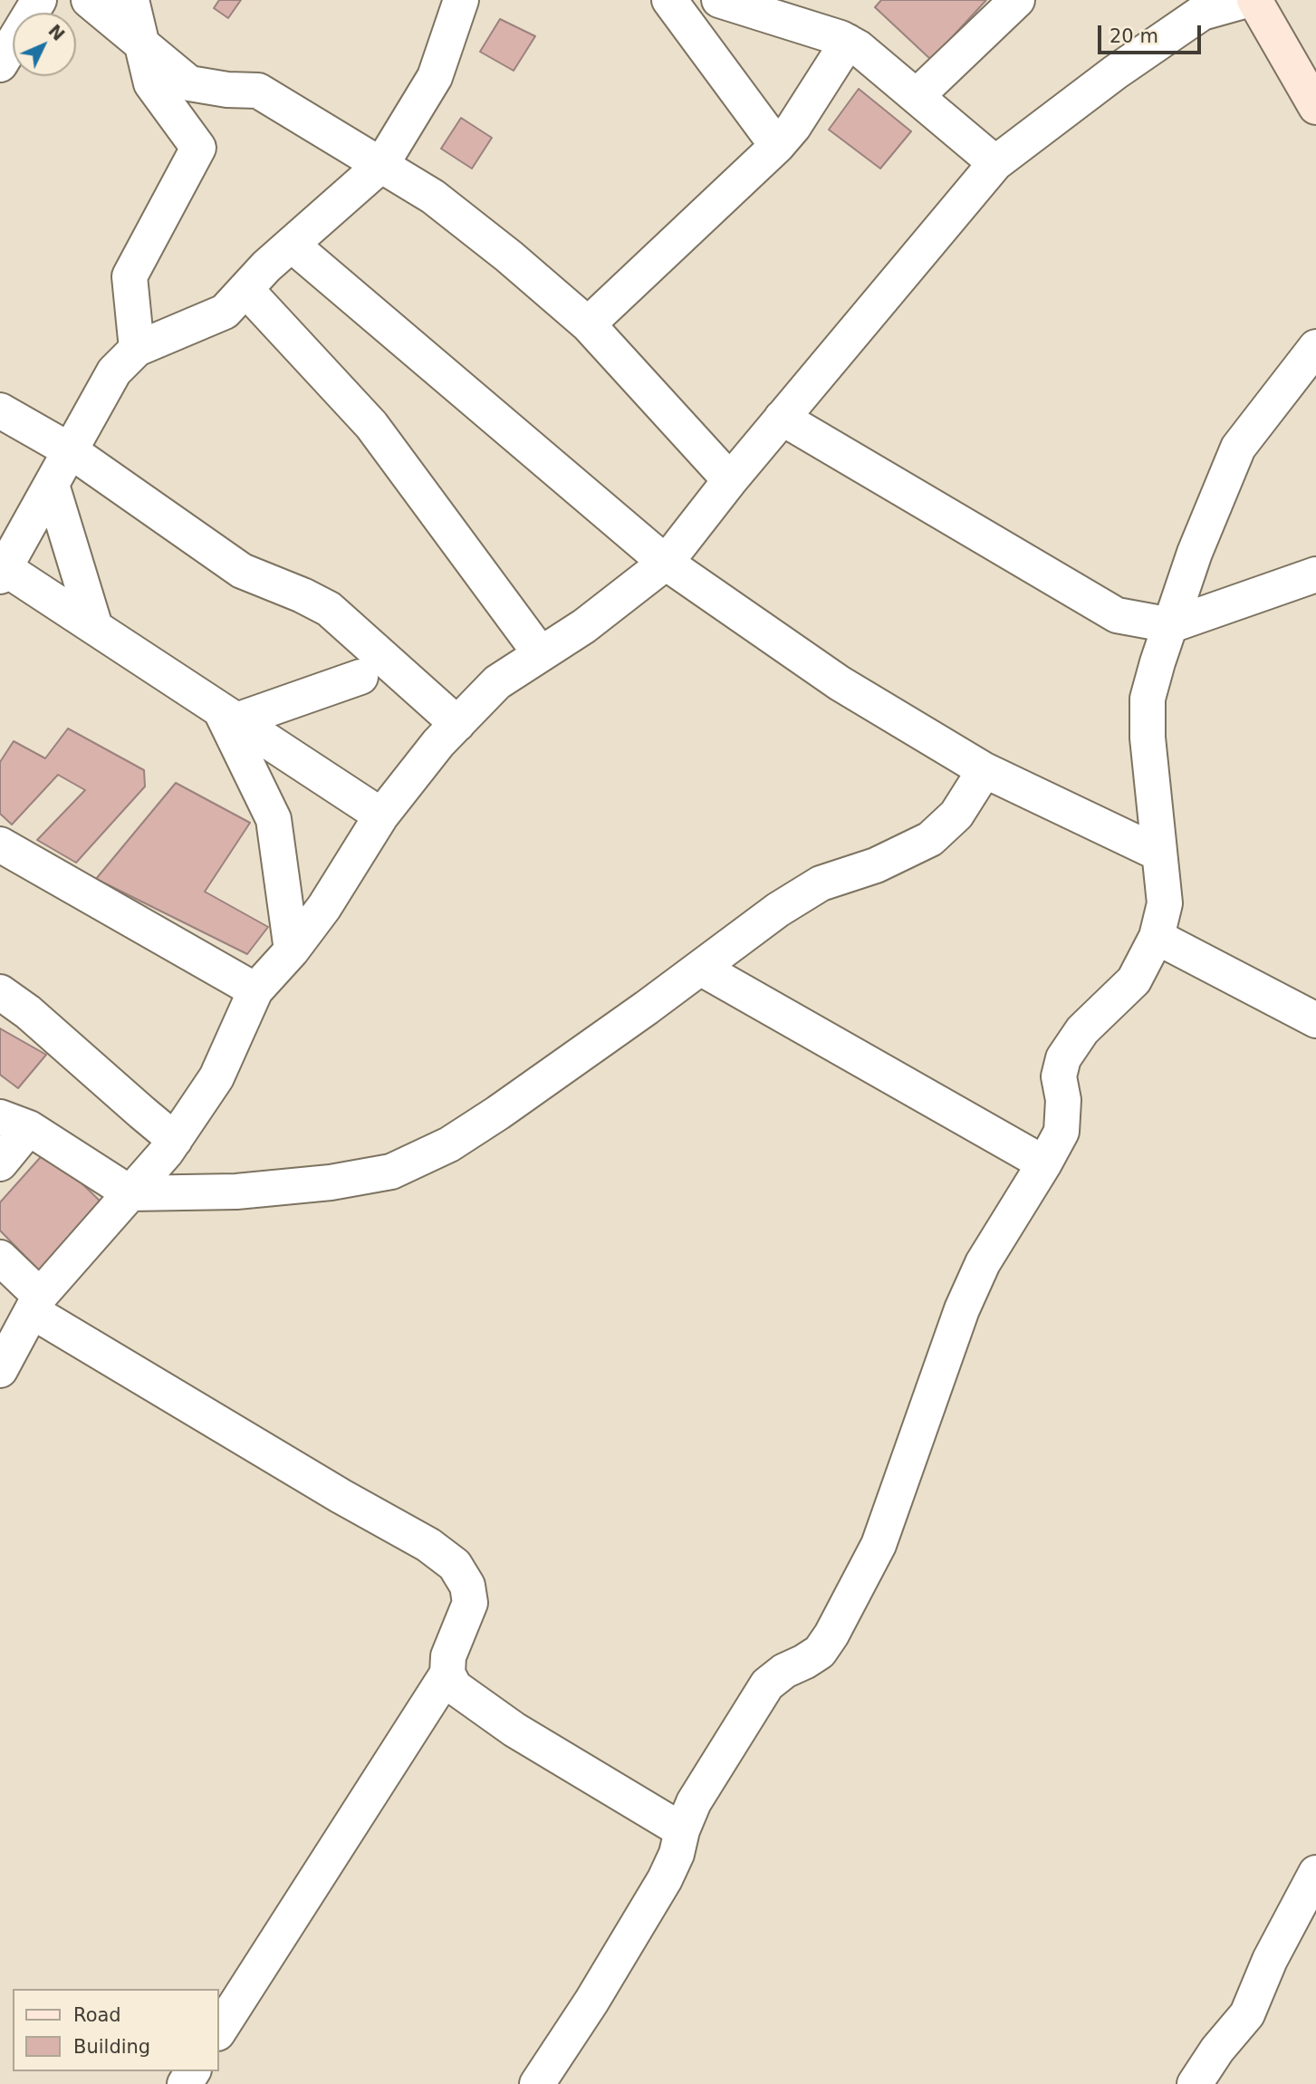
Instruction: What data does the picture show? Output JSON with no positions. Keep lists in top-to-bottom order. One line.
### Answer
{"legend":["Road","Building"],"scale_bar":"20 m","north":"top right"}
